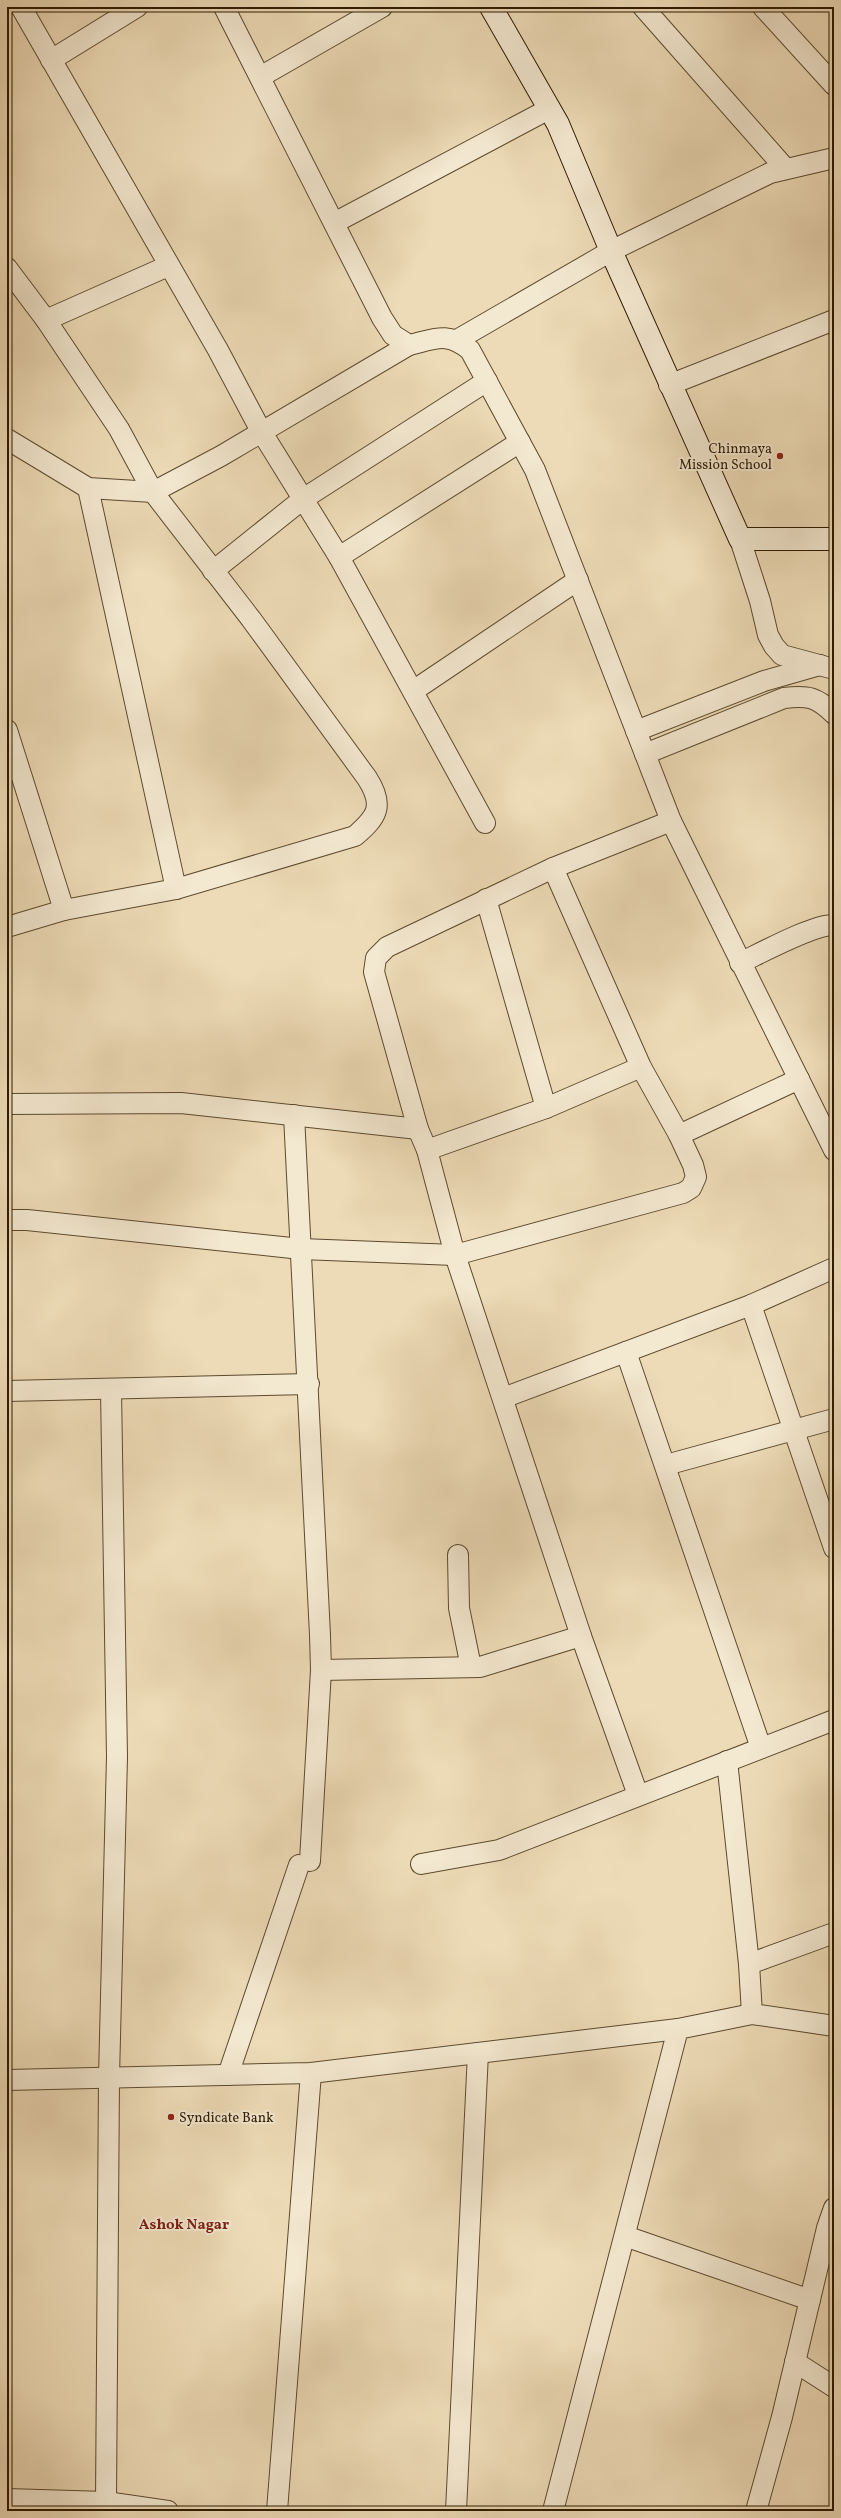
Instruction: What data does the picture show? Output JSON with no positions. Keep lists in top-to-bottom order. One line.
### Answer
{"districts":["Ashok Nagar"],"places":["Chinmaya Mission School","Syndicate Bank"]}
